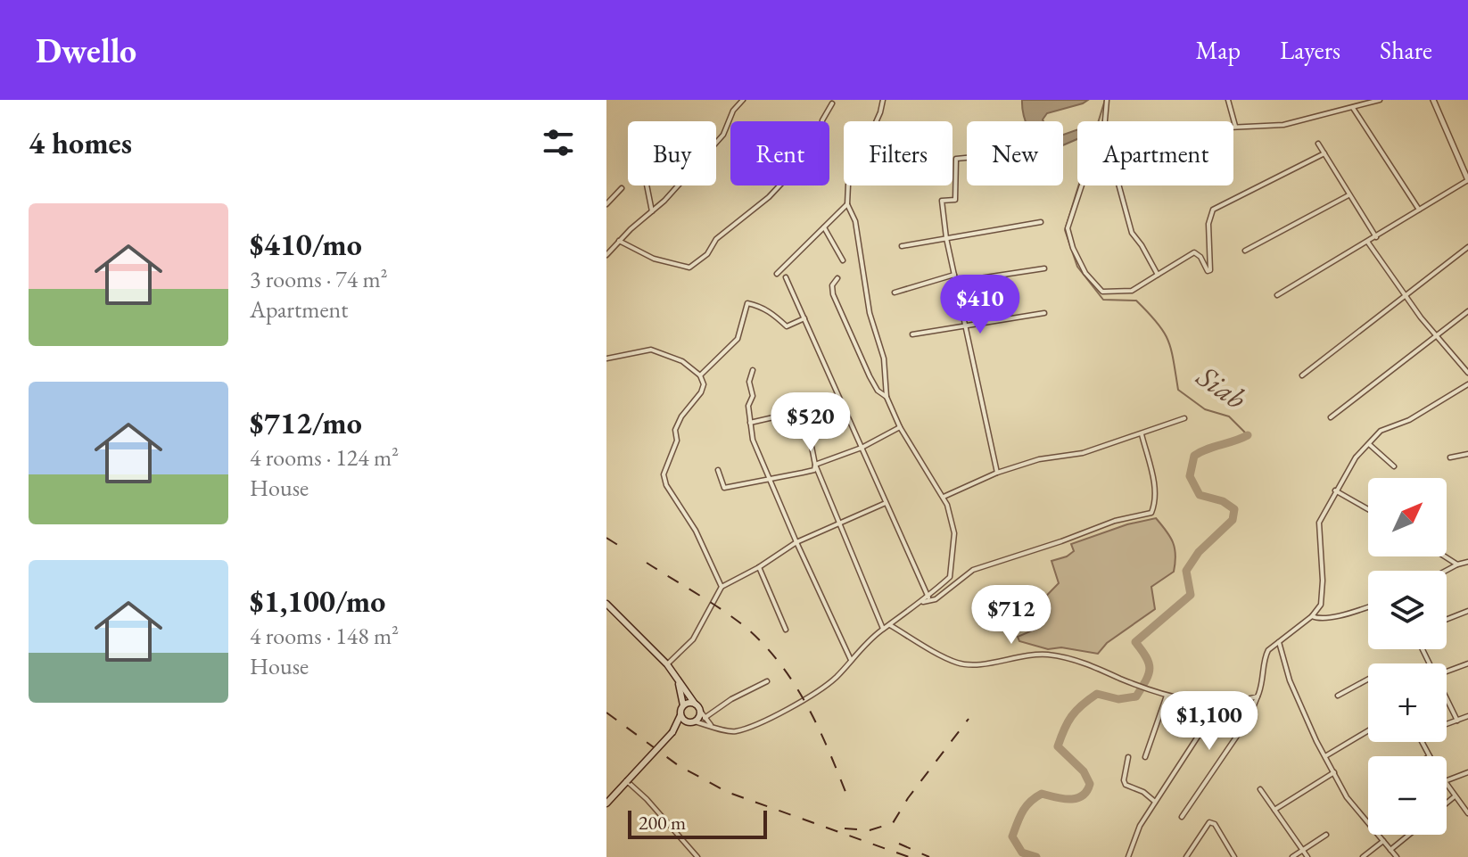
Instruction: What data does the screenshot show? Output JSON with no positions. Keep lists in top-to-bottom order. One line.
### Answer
{"water":["Siab"],"scale_bar":"200 m","north":"top right","page":{"header":"Dwello","nav":["Map","Layers","Share"],"heading":"4 homes","chip":["Buy","Rent","Filters","New","Apartment"],"list":[{"name":"$410/mo","note":"3 rooms · 74 m² · Apartment"},{"name":"$712/mo","note":"4 rooms · 124 m² · House"},{"name":"$1,100/mo","note":"4 rooms · 148 m² · House"}],"price":["$410","$520","$712","$1,100"],"map_buttons":["+","−"],"scale":"200 m"}}
